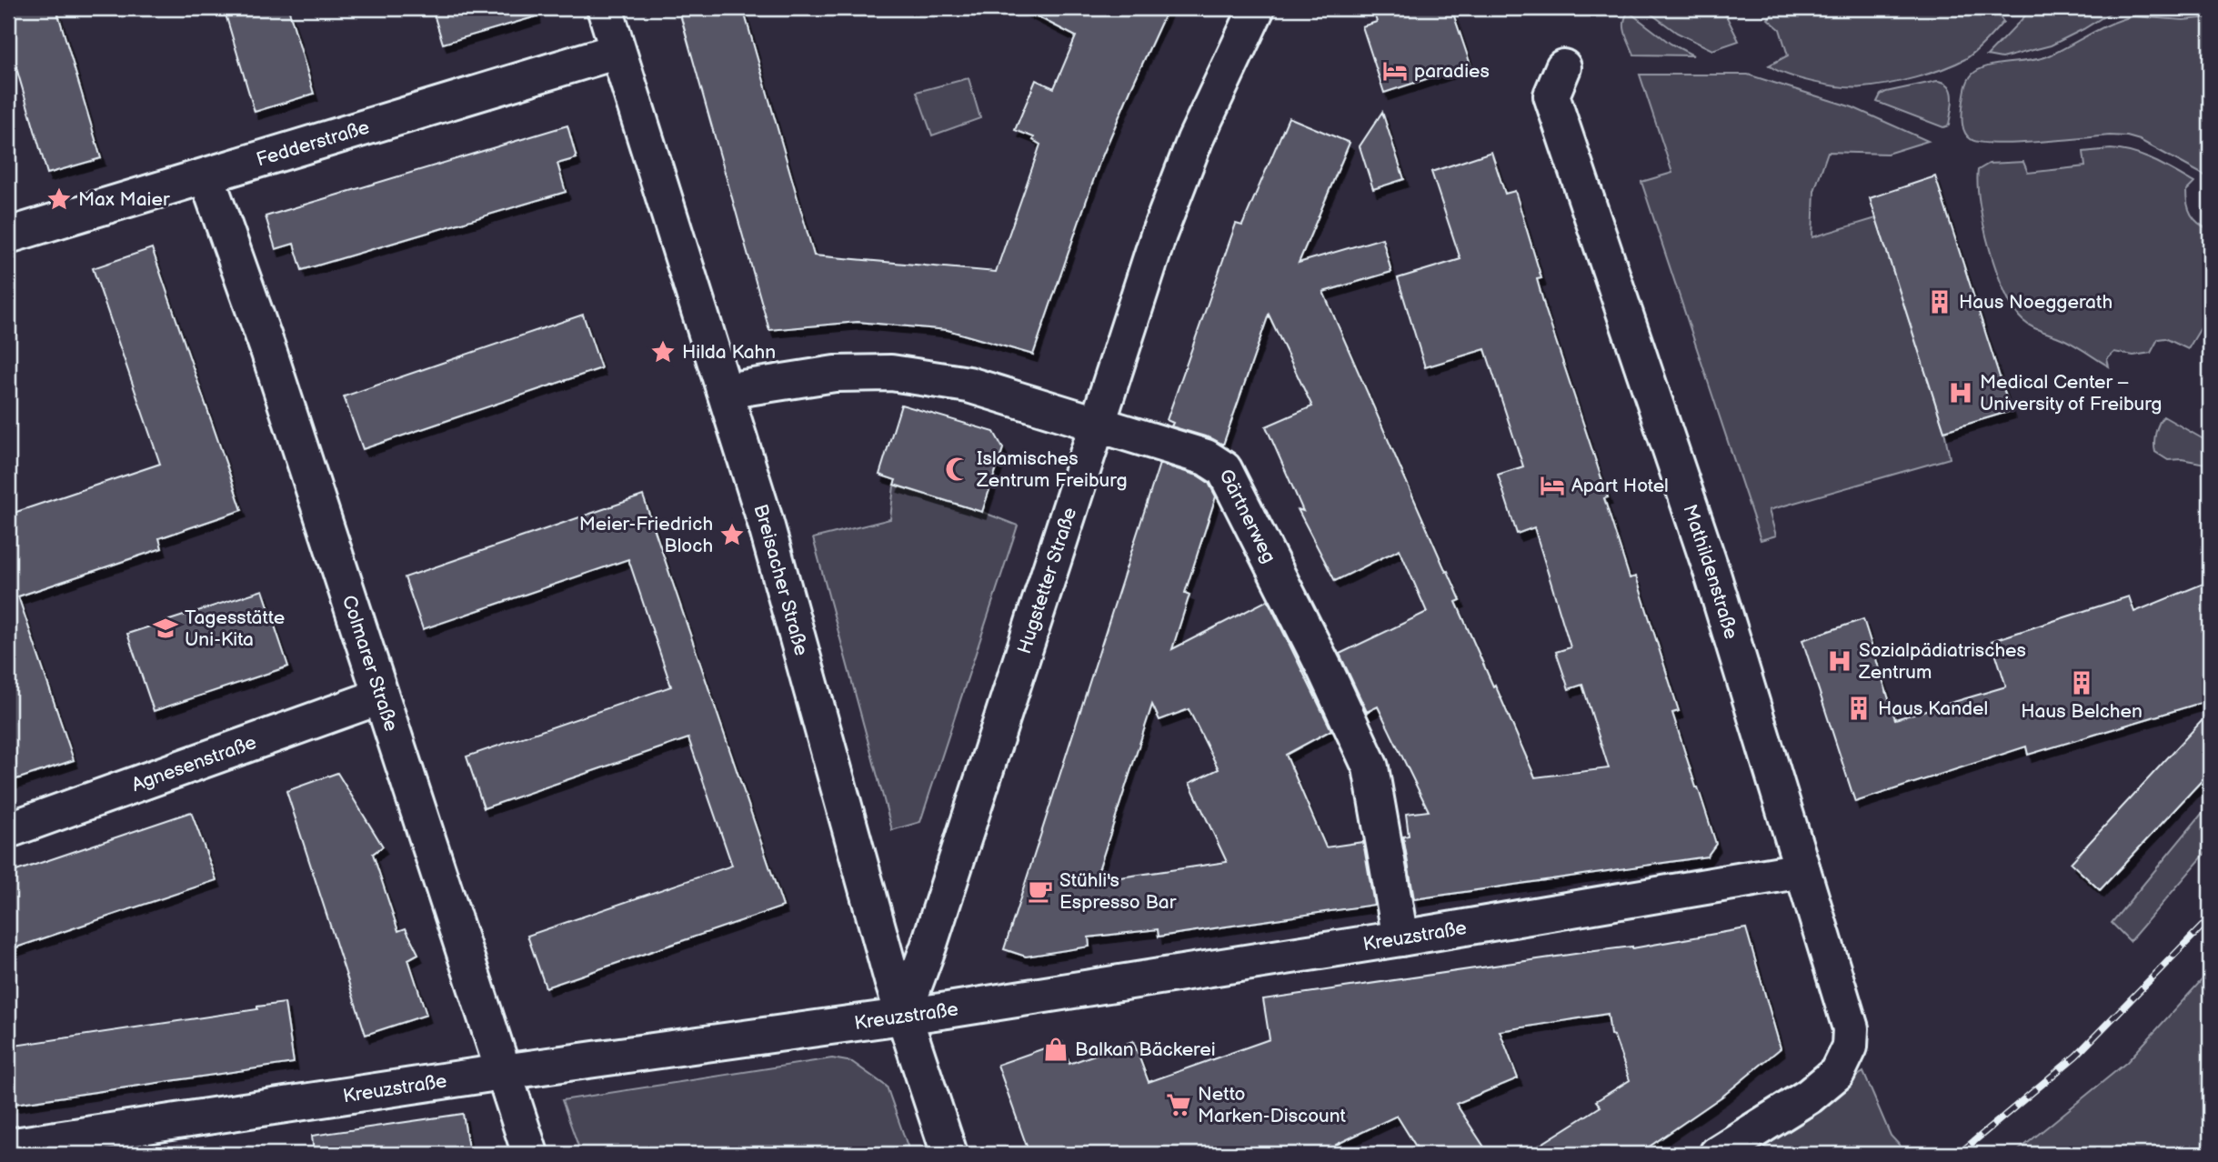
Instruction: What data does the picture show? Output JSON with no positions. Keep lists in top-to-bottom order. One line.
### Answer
{"streets":{"street":["Fedderstraße","Gärtnerweg","Mathildenstraße","Breisacher Straße","Hugstetter Straße","Colmarer Straße","Agnesenstraße","Kreuzstraße"]},"crossings":[["Fedderstraße","Breisacher Straße"],["Fedderstraße","Colmarer Straße"],["Gärtnerweg","Breisacher Straße"],["Gärtnerweg","Hugstetter Straße"],["Gärtnerweg","Kreuzstraße"],["Mathildenstraße","Kreuzstraße"],["Breisacher Straße","Hugstetter Straße"],["Breisacher Straße","Kreuzstraße"],["Hugstetter Straße","Kreuzstraße"],["Colmarer Straße","Agnesenstraße"],["Colmarer Straße","Kreuzstraße"]],"places":{"hotel":["paradies","Apart Hotel"],"place":["Max Maier","Hilda Kahn","Meier-Friedrich Bloch"],"building":["Haus Noeggerath","Haus Belchen","Haus Kandel"],"hospital":["Medical Center – University of Freiburg","Sozialpädiatrisches Zentrum"],"mosque":["Islamisches Zentrum Freiburg"],"school or university":["Tagesstätte Uni-Kita"],"cafe":["Stühli's Espresso Bar"],"shop":["Balkan Bäckerei"],"supermarket":["Netto Marken-Discount"]}}
